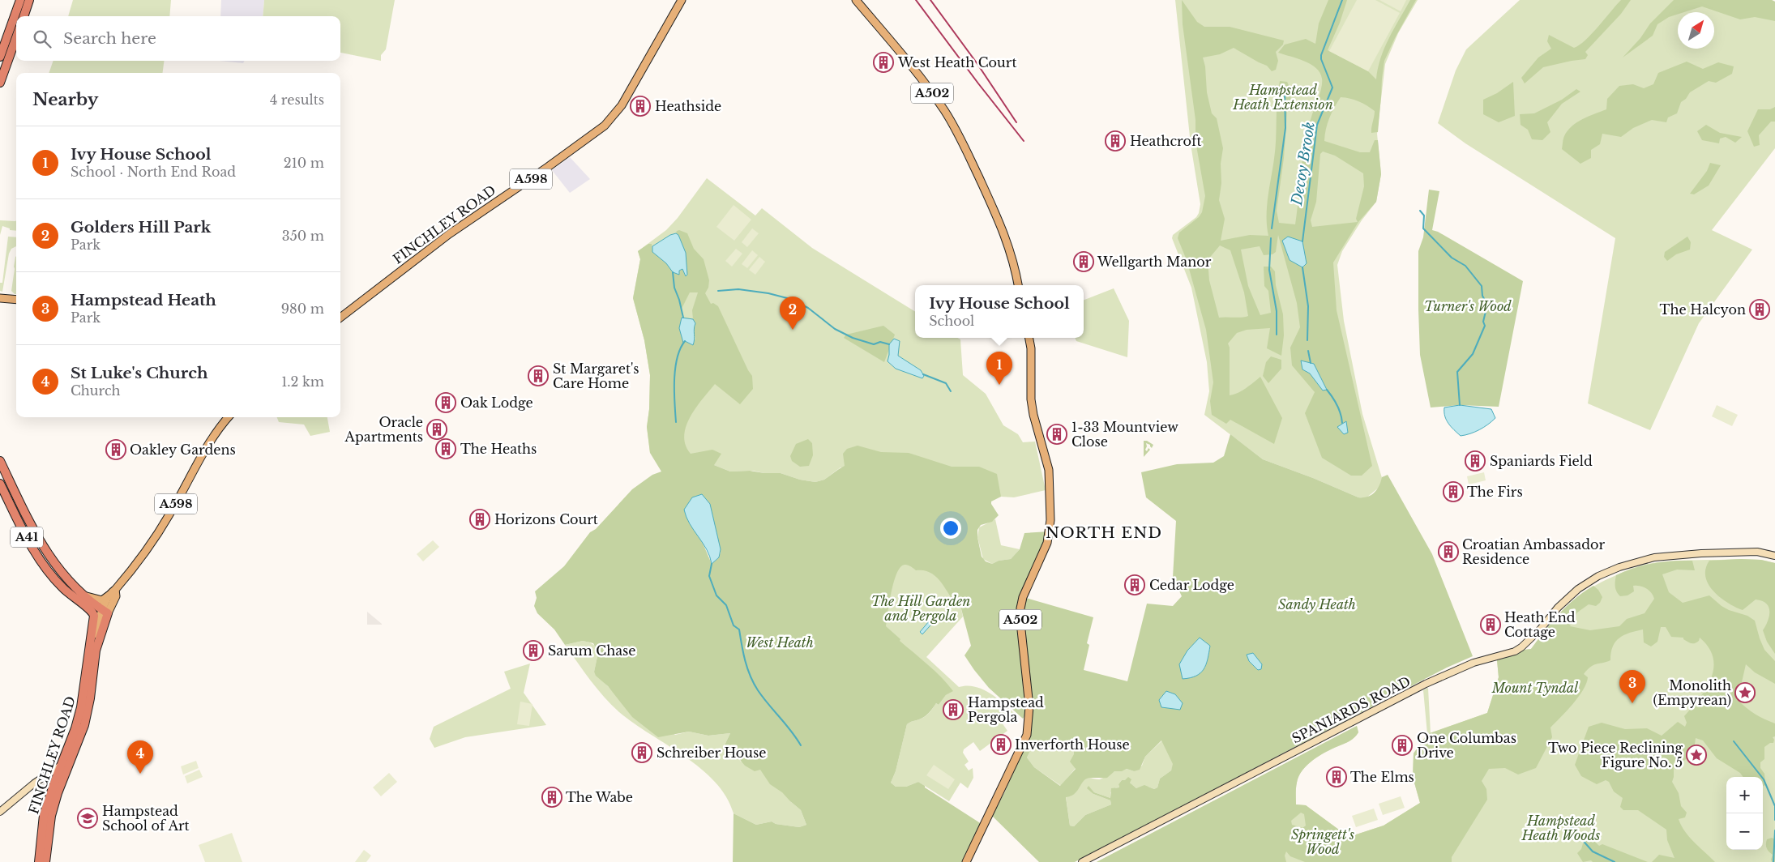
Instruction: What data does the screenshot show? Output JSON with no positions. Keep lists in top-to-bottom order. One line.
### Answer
{"streets":{"highway":["FINCHLEY ROAD","A41"],"main road":["A502","A598","SPANIARDS ROAD"]},"crossings":[["FINCHLEY ROAD","A41"]],"districts":["NORTH END"],"water":["Decoy Brook"],"parks":["Hampstead Heath Extension","Turner's Wood","The Hill Garden and Pergola","Sandy Heath","West Heath","Mount Tyndal","Hampstead Heath Woods","Springett's Wood"],"places":{"building":["West Heath Court","Heathside","Heathcroft","Wellgarth Manor","The Halcyon","St Margaret's Care Home","Oak Lodge","Oracle Apartments","1-33 Mountview Close","The Heaths","Oakley Gardens","Spaniards Field","The Firs","Horizons Court","Croatian Ambassador Residence","Cedar Lodge","Heath End Cottage","Sarum Chase","Hampstead Pergola","Inverforth House","One Columbas Drive","Schreiber House","The Elms","The Wabe"],"place":["Monolith (Empyrean)","Two Piece Reclining Figure No. 5"],"school or university":["Hampstead School of Art"]},"north":"top right","page":{"search":"Search here","heading":["Nearby","4 results"],"list":[{"mark":"1","name":"Ivy House School","note":"School · North End Road","value":"210 m"},{"mark":"2","name":"Golders Hill Park","note":"Park","value":"350 m"},{"mark":"3","name":"Hampstead Heath","note":"Park","value":"980 m"},{"mark":"4","name":"St Luke's Church","note":"Church","value":"1.2 km"}],"popup":["Ivy House School","School"],"pins":["2","1","3","4"],"map_buttons":["+","−"]}}
